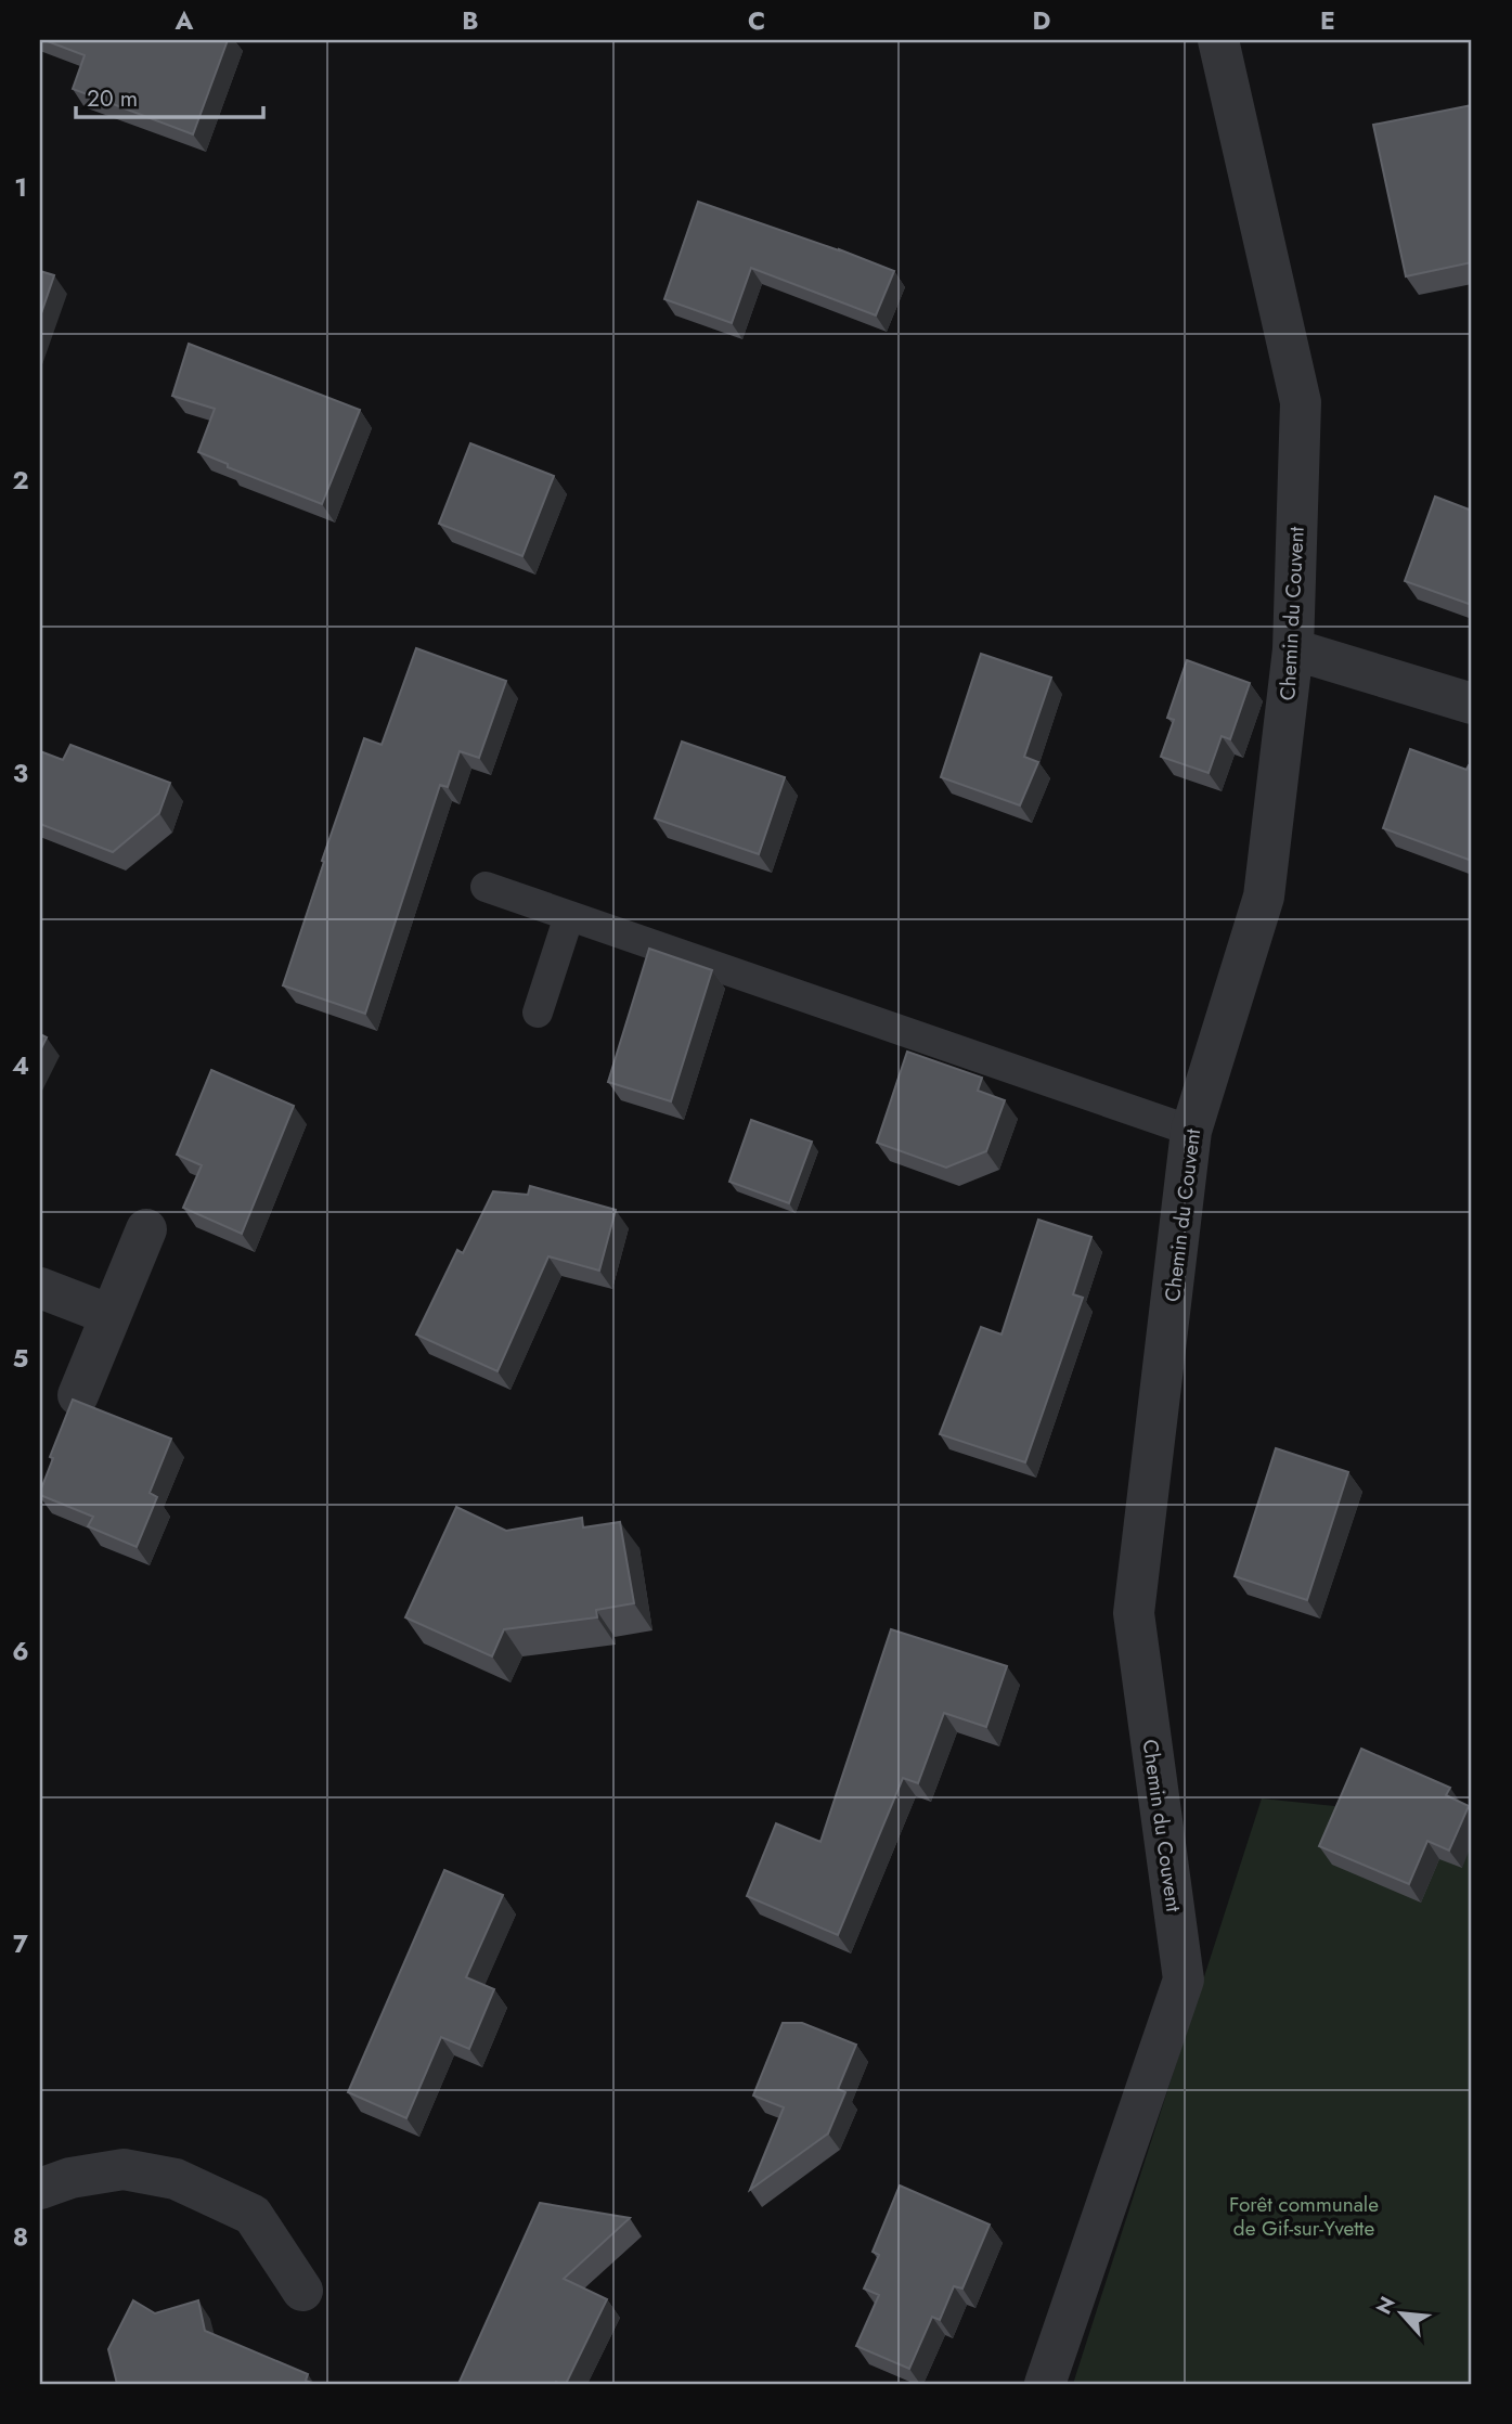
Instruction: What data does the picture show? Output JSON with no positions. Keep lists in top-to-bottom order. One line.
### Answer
{"streets":{"street":["Chemin du Couvent"]},"parks":["Forêt communale de Gif-sur-Yvette"],"scale_bar":"20 m","north":"top left","grid":{"columns":["A","B","C","D","E"],"rows":["1","2","3","4","5","6","7","8"]}}
